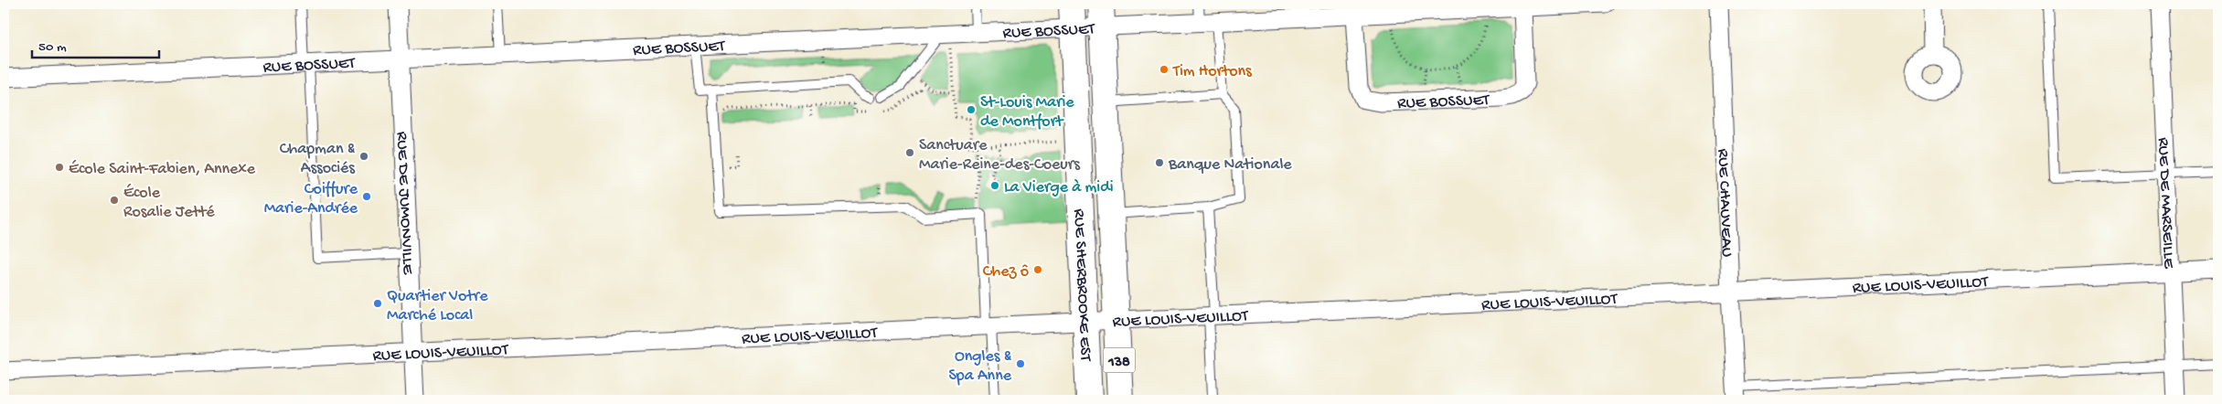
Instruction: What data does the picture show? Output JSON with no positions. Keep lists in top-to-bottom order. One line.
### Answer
{"streets":{"main road":["RUE SHERBROOKE EST","138"],"street":["RUE BOSSUET","RUE DE JUMONVILLE","RUE CHAUVEAU","RUE DE MARSEILLE","RUE LOUIS-VEUILLOT"]},"crossings":[["RUE BOSSUET","RUE DE JUMONVILLE"],["RUE BOSSUET","RUE SHERBROOKE EST"],["RUE DE JUMONVILLE","RUE LOUIS-VEUILLOT"],["RUE CHAUVEAU","RUE LOUIS-VEUILLOT"],["RUE DE MARSEILLE","RUE LOUIS-VEUILLOT"],["RUE LOUIS-VEUILLOT","RUE SHERBROOKE EST"]],"places":["Tim Hortons","St-Louis Marie de Montfort","Sanctuare Marie-Reine-des-Coeurs","Chapman & Associés","Banque Nationale","École Saint-Fabien, Annexe","La Vierge à midi","Coiffure Marie-Andrée","École Rosalie Jetté","Chez ô","Quartier Votre Marché Local","Ongles & Spa Anne"],"scale_bar":"50 m"}
